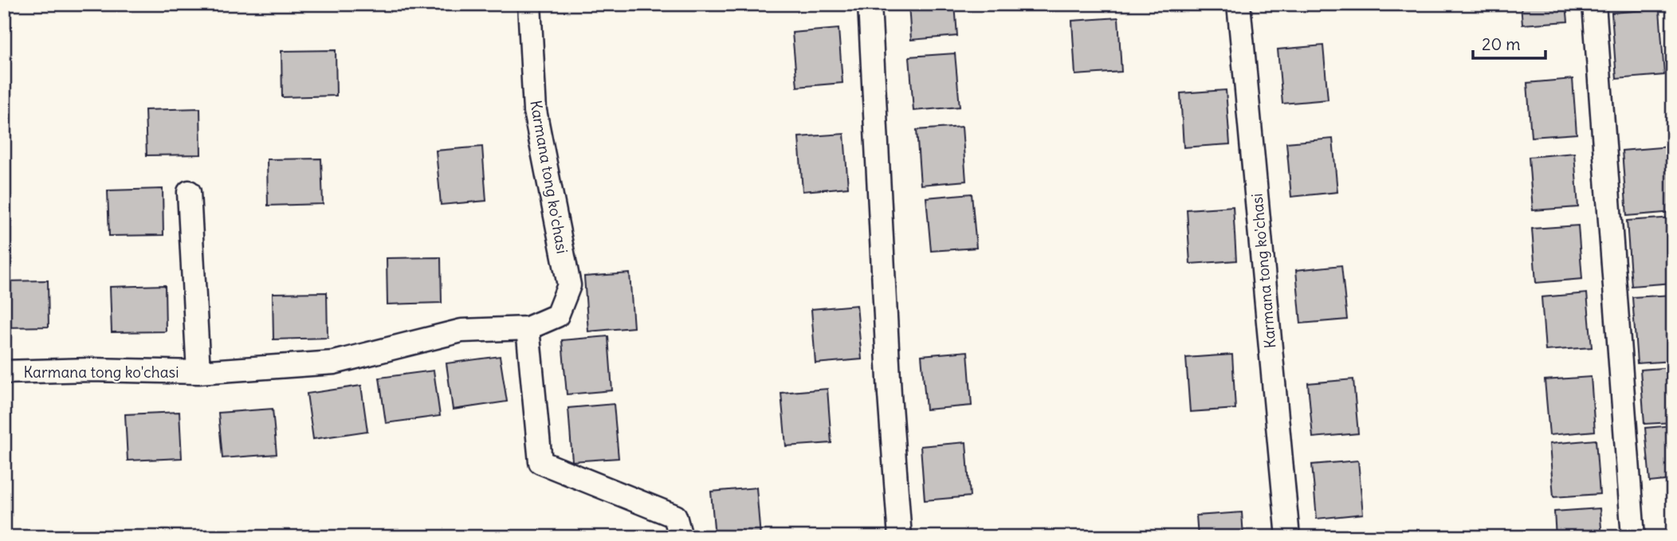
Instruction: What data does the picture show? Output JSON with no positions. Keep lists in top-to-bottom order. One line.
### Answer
{"streets":{"street":["Karmana tong ko'chasi"]},"scale_bar":"20 m"}
